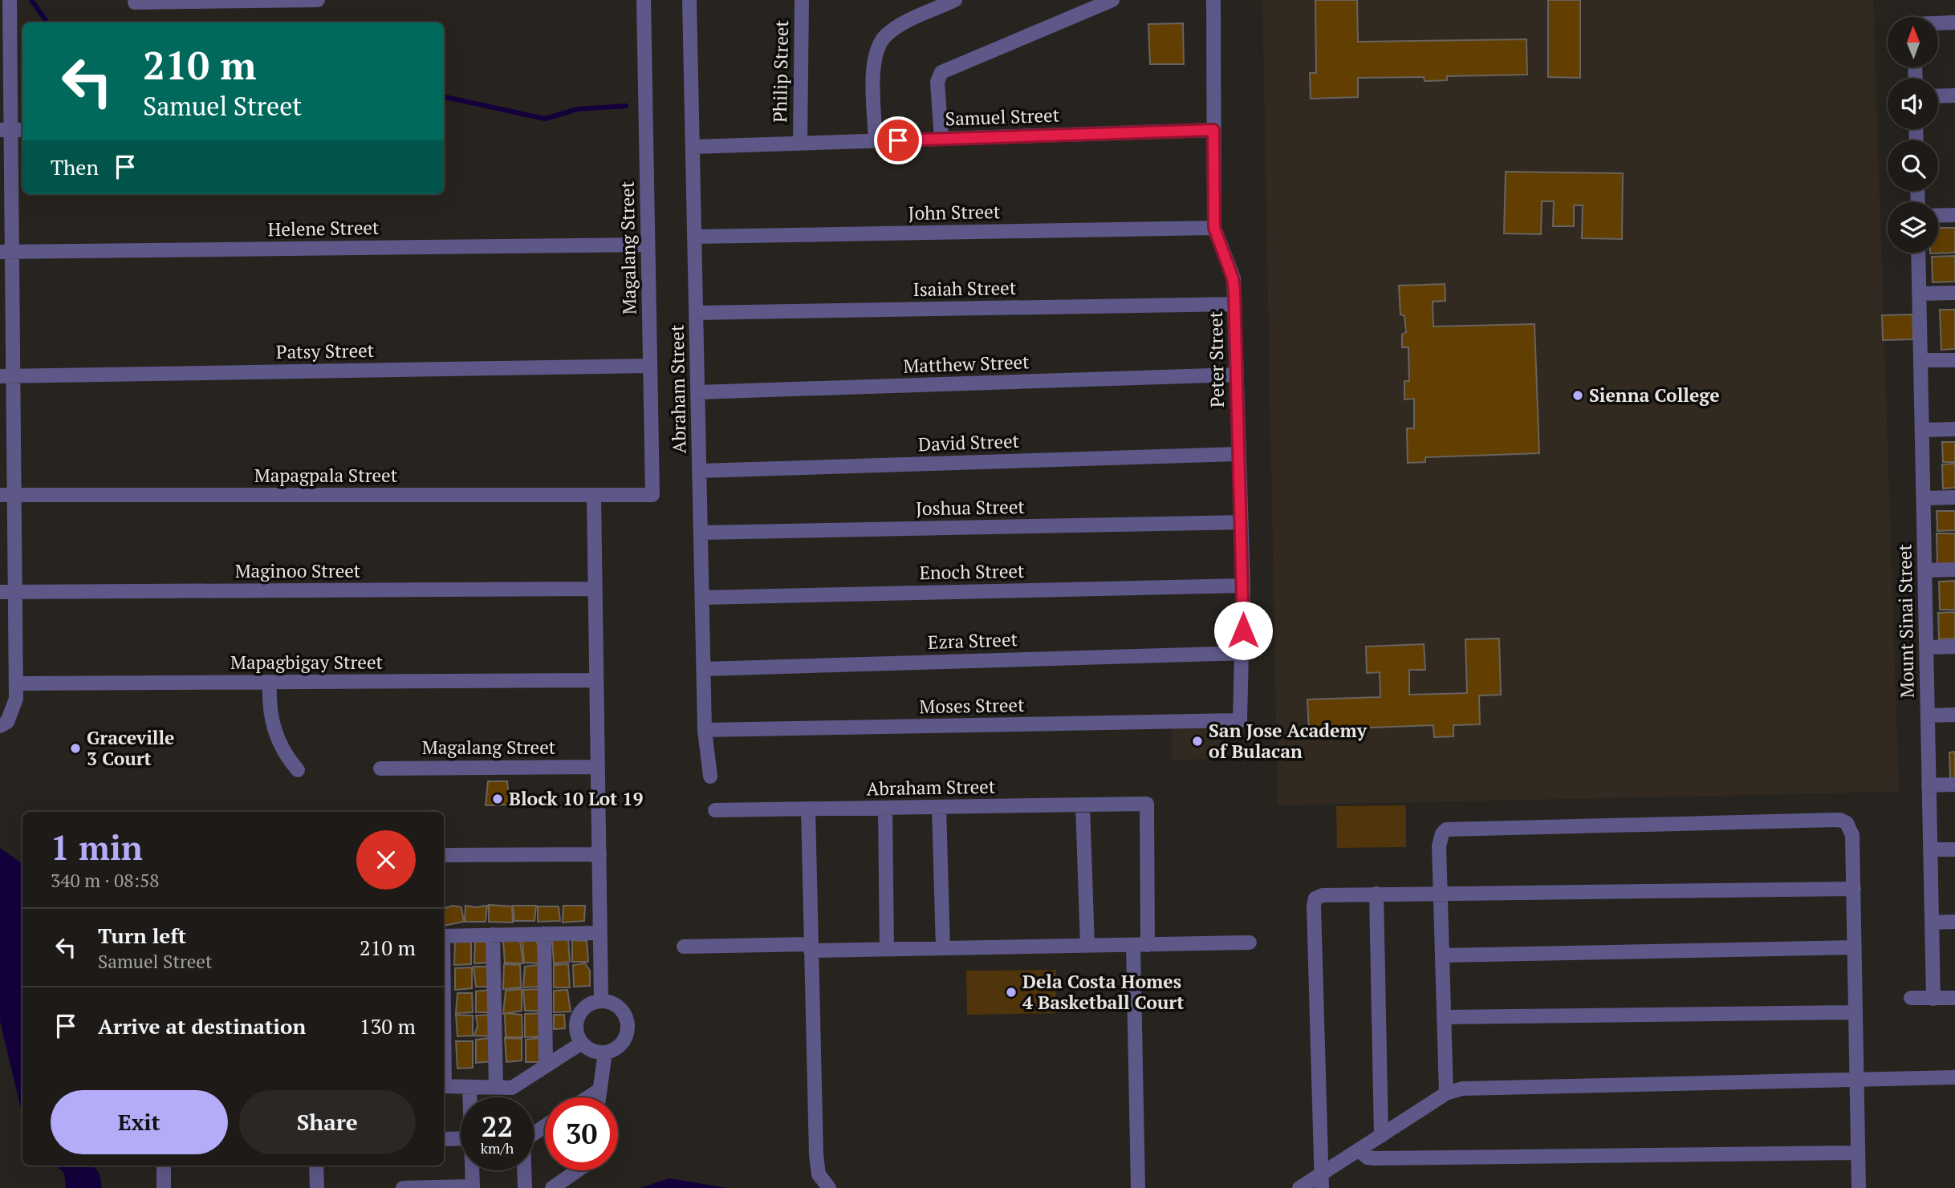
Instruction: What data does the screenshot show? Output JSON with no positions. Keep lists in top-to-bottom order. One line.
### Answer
{"streets":{"street":["Philip Street","Samuel Street","John Street","Helene Street","Magalang Street","Isaiah Street","Patsy Street","Peter Street","Matthew Street","Abraham Street","David Street","Mapagpala Street","Joshua Street","Maginoo Street","Enoch Street","Mount Sinai Street","Ezra Street","Mapagbigay Street","Moses Street"]},"crossings":[["Philip Street","Samuel Street"],["Samuel Street","Peter Street"],["Samuel Street","Abraham Street"],["John Street","Peter Street"],["John Street","Abraham Street"],["Helene Street","Magalang Street"],["Magalang Street","Patsy Street"],["Magalang Street","Mapagpala Street"],["Isaiah Street","Peter Street"],["Isaiah Street","Abraham Street"],["Peter Street","Matthew Street"],["Peter Street","David Street"],["Peter Street","Joshua Street"],["Peter Street","Enoch Street"],["Peter Street","Ezra Street"],["Peter Street","Moses Street"],["Matthew Street","Abraham Street"],["Abraham Street","David Street"],["Abraham Street","Joshua Street"],["Abraham Street","Enoch Street"],["Abraham Street","Ezra Street"],["Abraham Street","Moses Street"]],"places":["Sienna College","San Jose Academy of Bulacan","Graceville 3 Court","Block 10 Lot 19","Dela Costa Homes 4 Basketball Court"],"north":"top","page":{"turn":["210 m","Samuel Street"],"then":"Then","heading":["1 min","340 m · 08:58"],"list":[{"name":"Turn left","note":"Samuel Street","value":"210 m"},{"name":"Arrive at destination","value":"130 m"}],"buttons":["Exit","Share"],"speed":"22 km/h","limit":"30"}}
